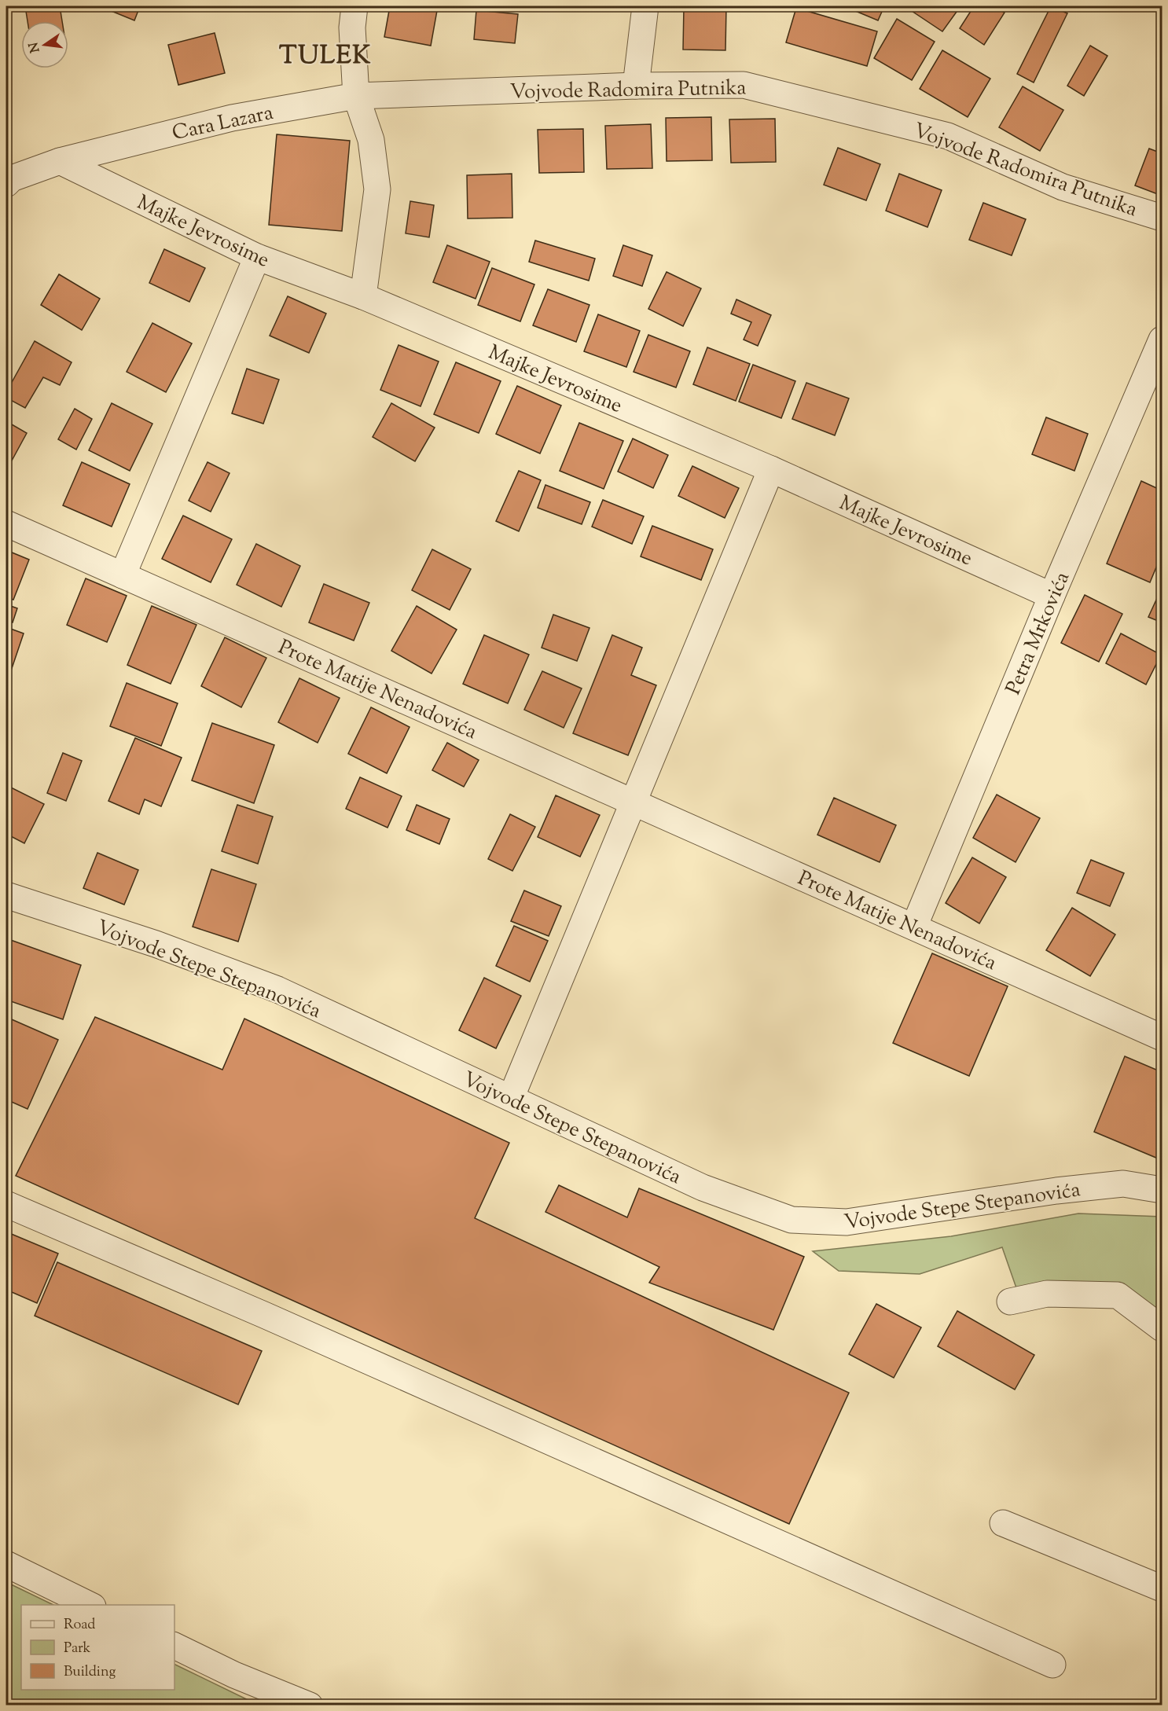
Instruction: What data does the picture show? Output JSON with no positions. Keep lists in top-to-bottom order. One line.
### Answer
{"streets":{"street":["Vojvode Radomira Putnika","Cara Lazara","Majke Jevrosime","Petra Mrkovića","Prote Matije Nenadovića","Vojvode Stepe Stepanovića"]},"crossings":[["Vojvode Radomira Putnika","Cara Lazara"],["Cara Lazara","Majke Jevrosime"],["Majke Jevrosime","Petra Mrkovića"],["Petra Mrkovića","Prote Matije Nenadovića"]],"districts":["TULEK"],"legend":["Road","Park","Building"],"north":"left"}
